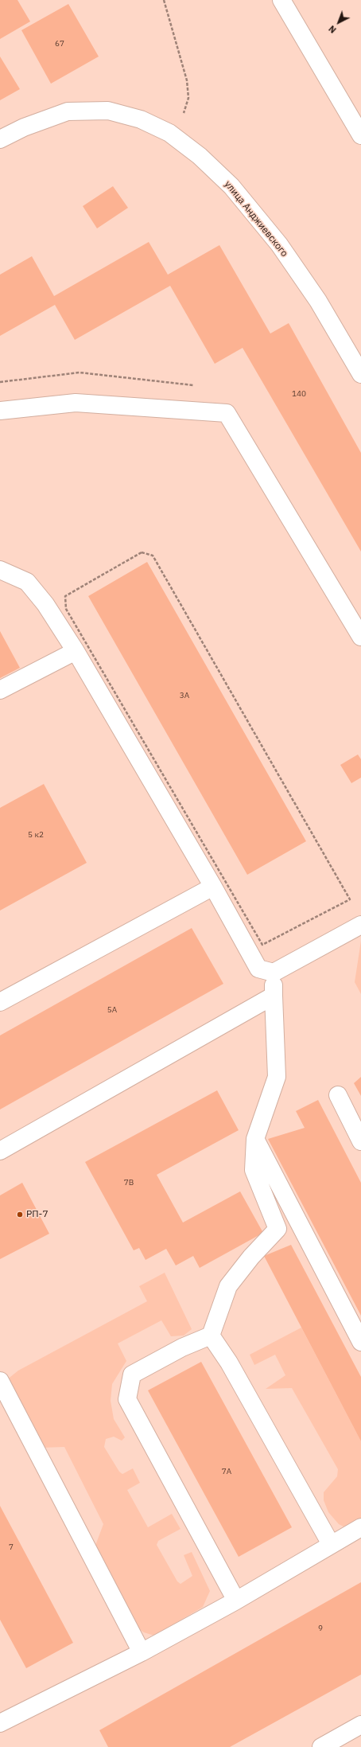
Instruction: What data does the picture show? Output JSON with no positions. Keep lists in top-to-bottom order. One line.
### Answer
{"streets":{"street":["улица Анджиевского"]},"places":["РП-7"],"house_numbers":["67","140","3А","5 к2","5А","7В","7А","7","9"],"north":"bottom left"}
